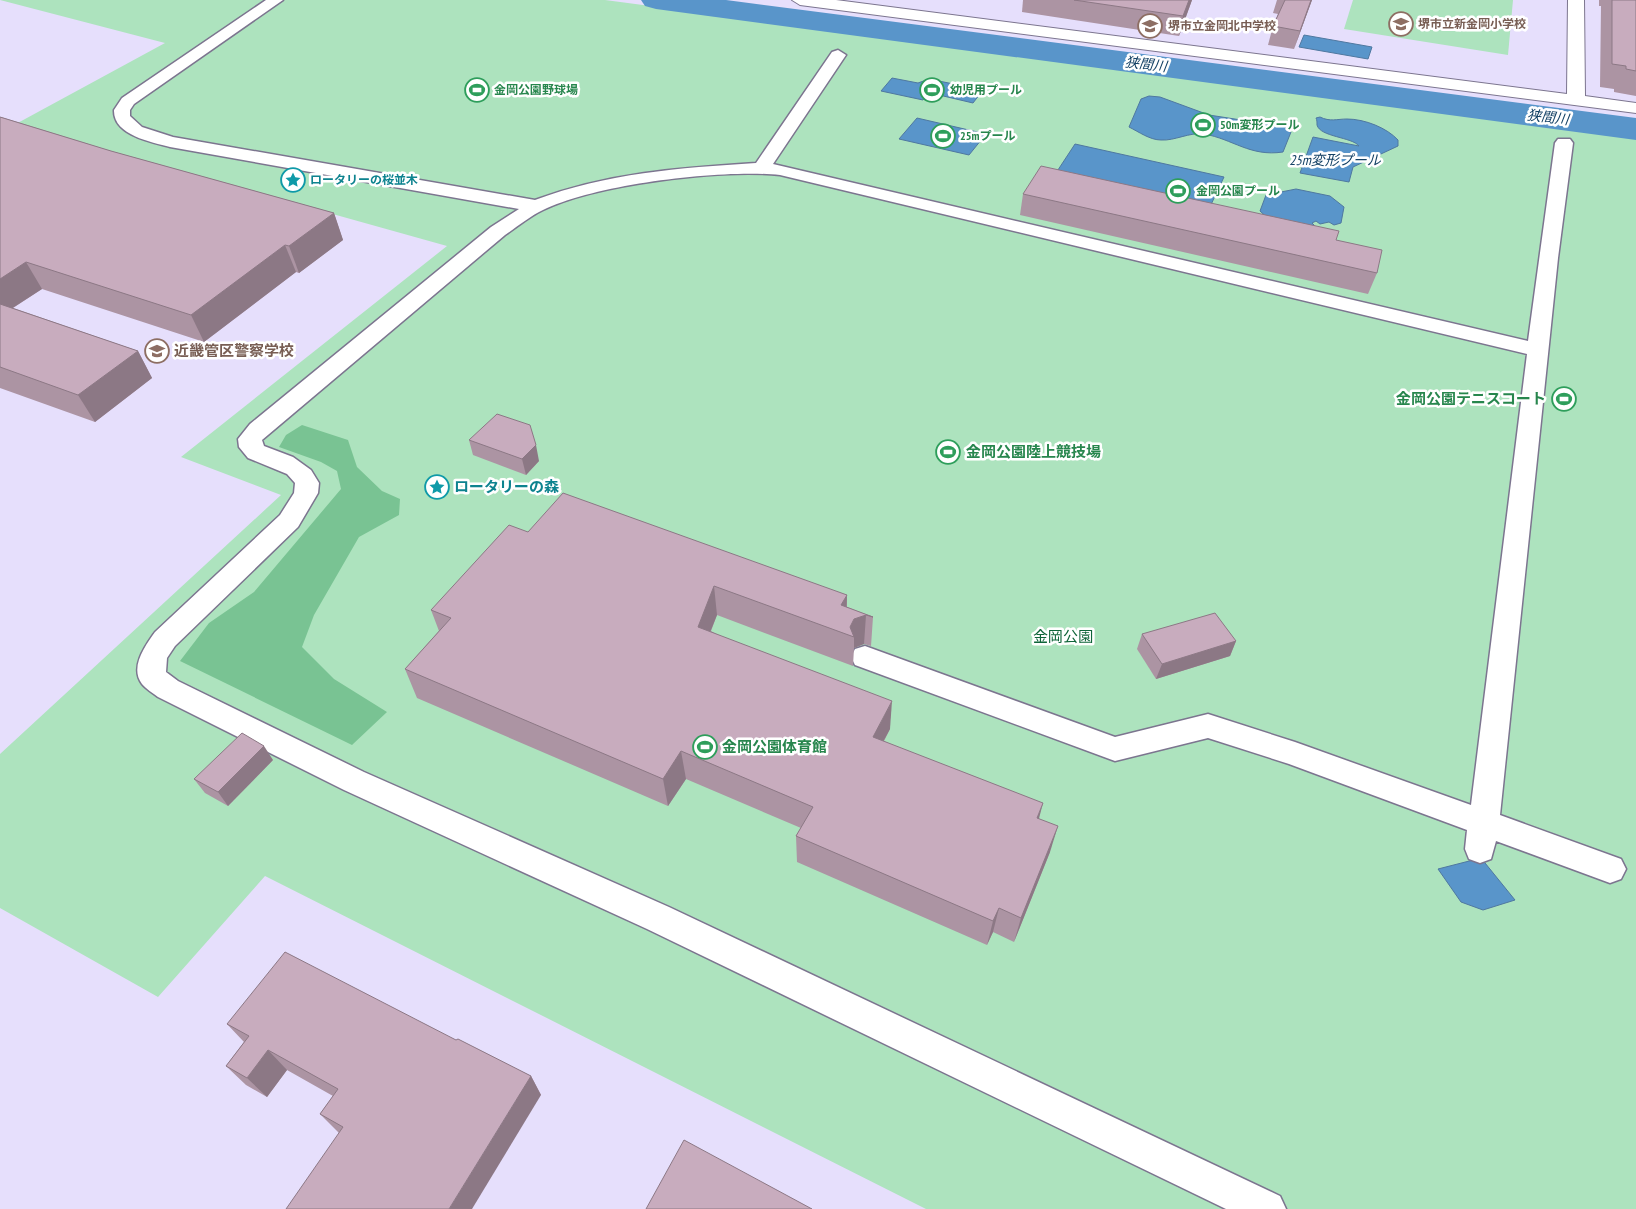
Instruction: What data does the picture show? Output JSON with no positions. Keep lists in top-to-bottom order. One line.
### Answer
{"water":["狭間川","25m変形プール"],"parks":["金岡公園"],"places":{"school or university":["堺市立新金岡小学校","堺市立金岡北中学校","近畿管区警察学校"],"sports":["金岡公園野球場","幼児用プール","50m変形プール","25mプール","金岡公園プール","金岡公園テニスコート","金岡公園陸上競技場","金岡公園体育館"],"place":["ロータリーの桜並木","ロータリーの森"]}}
